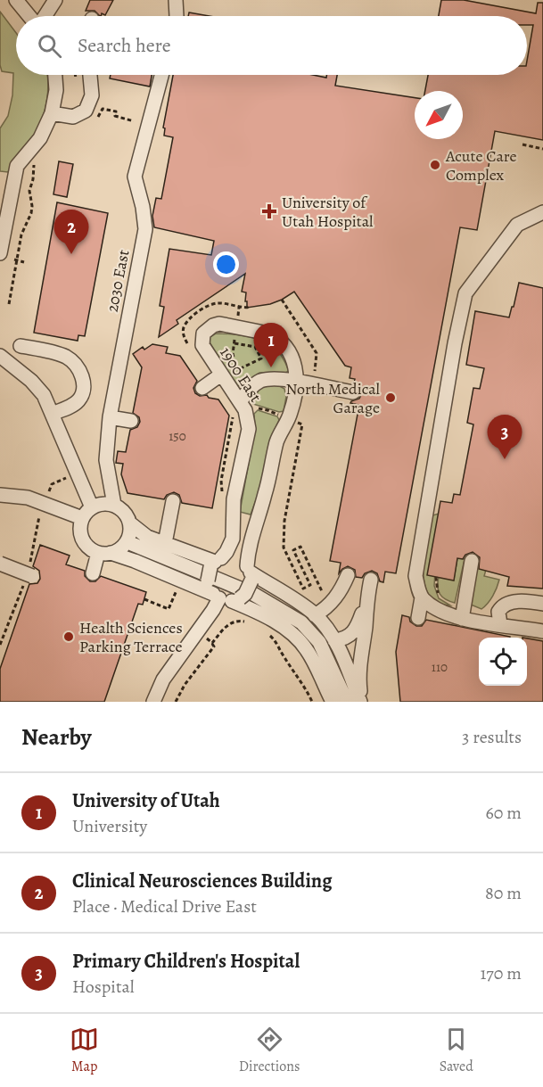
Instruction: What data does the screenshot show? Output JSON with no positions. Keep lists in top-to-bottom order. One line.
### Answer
{"streets":{"street":["2030 East","1900 East"]},"places":{"other":["Acute Care Complex","North Medical Garage","Health Sciences Parking Terrace"],"health":["University of Utah Hospital"]},"house_numbers":["150","110"],"north":"bottom left","page":{"search":"Search here","pins":["2","1","3"],"heading":["Nearby","3 results"],"list":[{"mark":"1","name":"University of Utah","note":"University","value":"60 m"},{"mark":"2","name":"Clinical Neurosciences Building","note":"Place · Medical Drive East","value":"80 m"},{"mark":"3","name":"Primary Children's Hospital","note":"Hospital","value":"170 m"}],"nav":["Map","Directions","Saved"]}}
